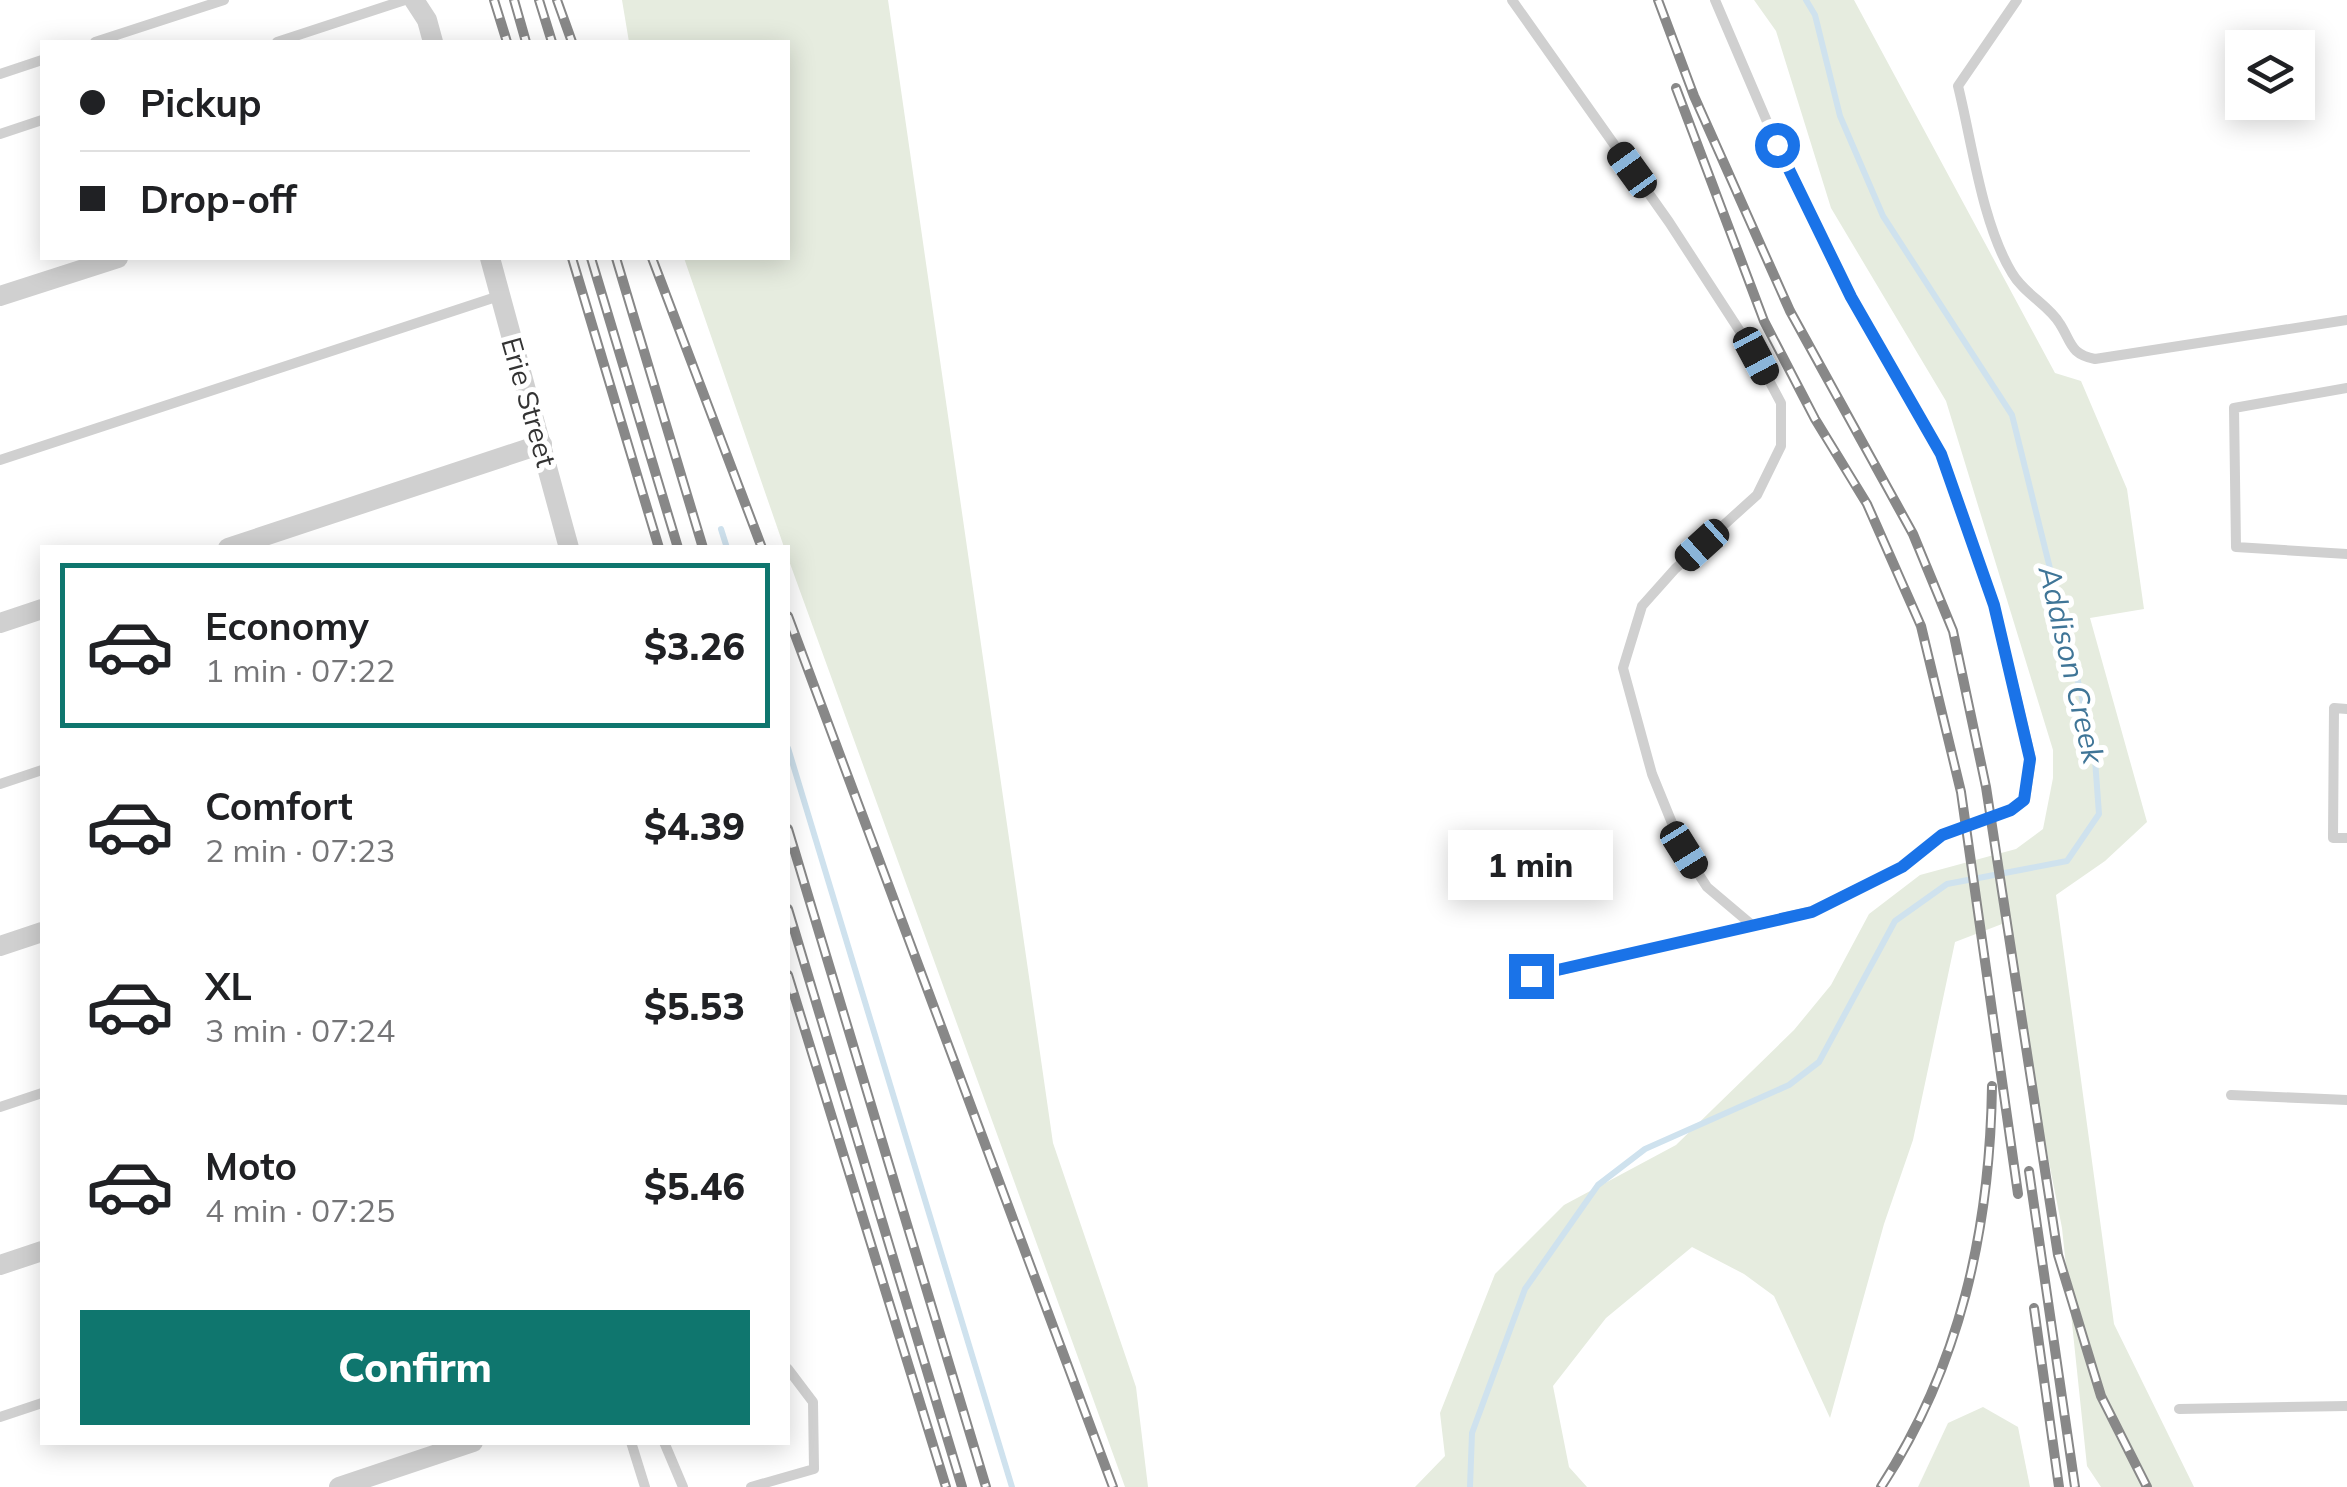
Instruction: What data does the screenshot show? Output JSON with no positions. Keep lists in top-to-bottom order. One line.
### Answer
{"streets":{"street":["Erie Street"]},"water":["Addison Creek"],"page":{"banner":["Pickup","Drop-off"],"list":[{"name":"Economy","note":"1 min · 07:22","value":"$3.26"},{"name":"Comfort","note":"2 min · 07:23","value":"$4.39"},{"name":"XL","note":"3 min · 07:24","value":"$5.53"},{"name":"Moto","note":"4 min · 07:25","value":"$5.46"}],"bubble":"1 min","buttons":"Confirm"}}
